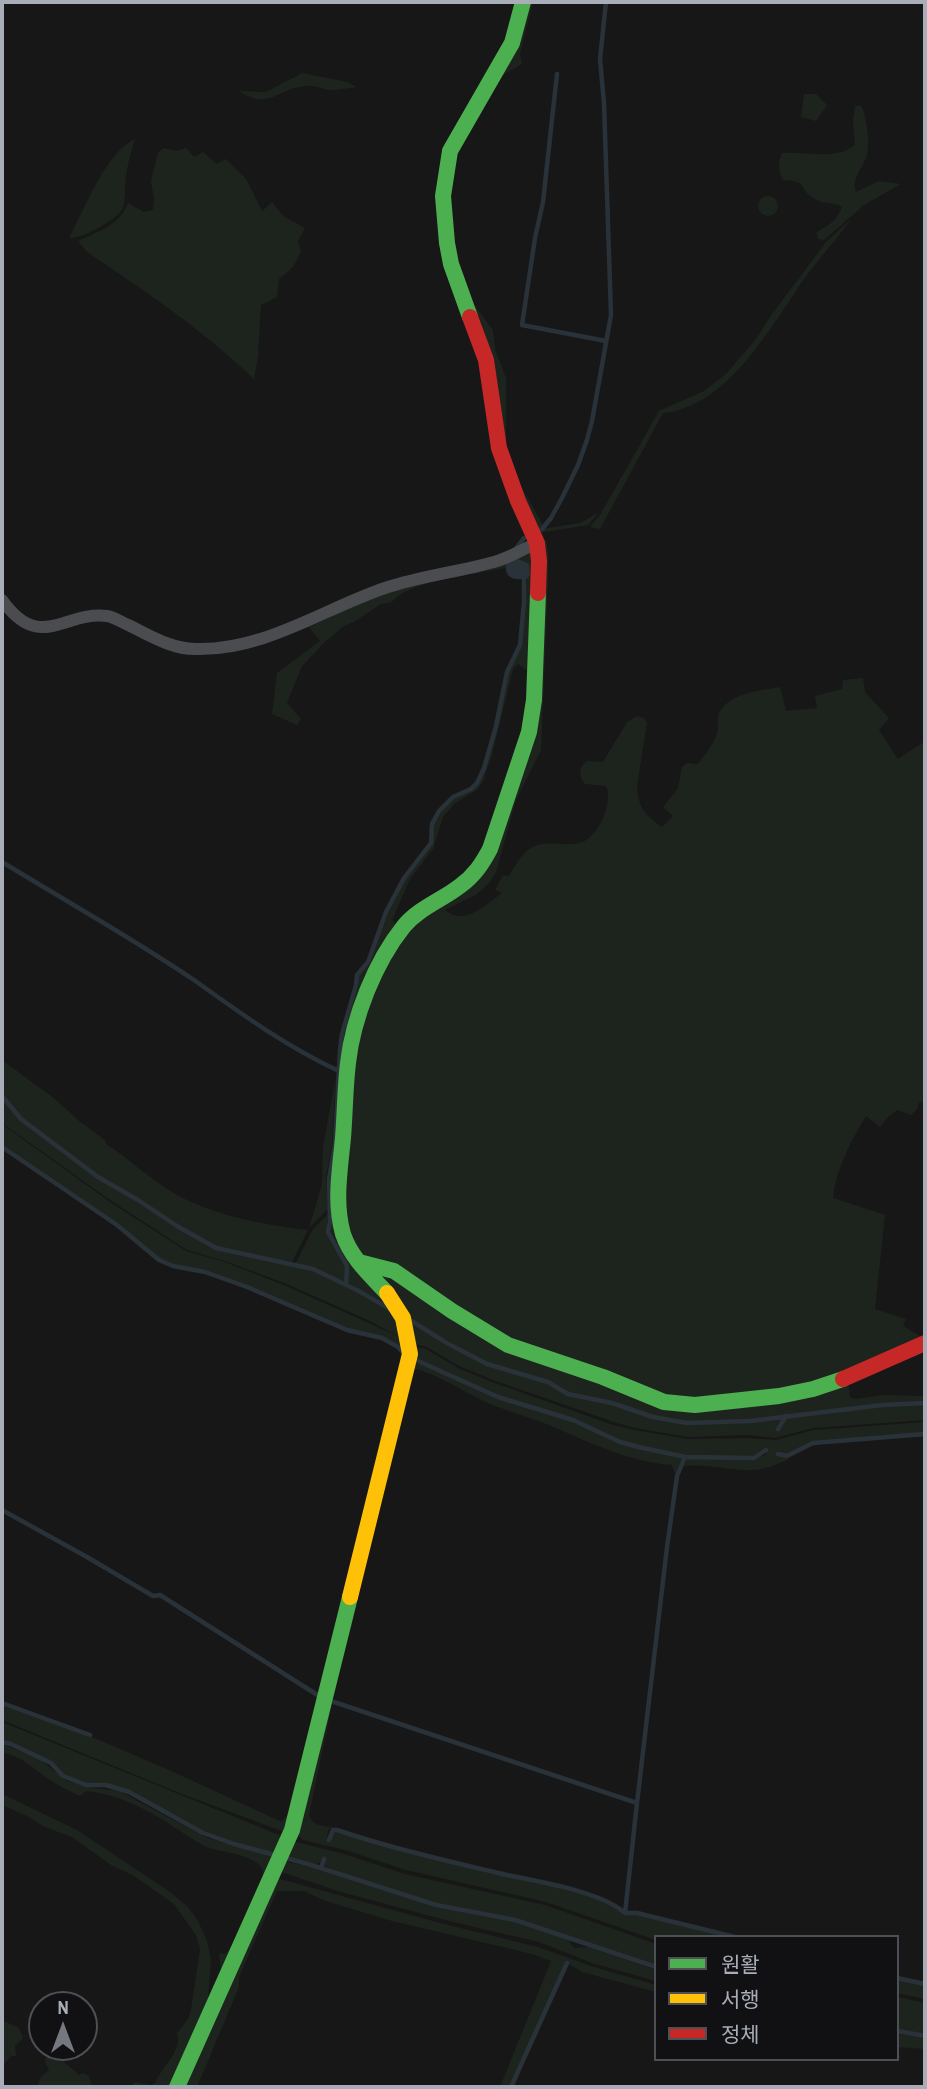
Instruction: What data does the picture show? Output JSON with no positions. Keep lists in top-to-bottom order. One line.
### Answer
{"legend":["원활","서행","정체"],"north":"top"}
